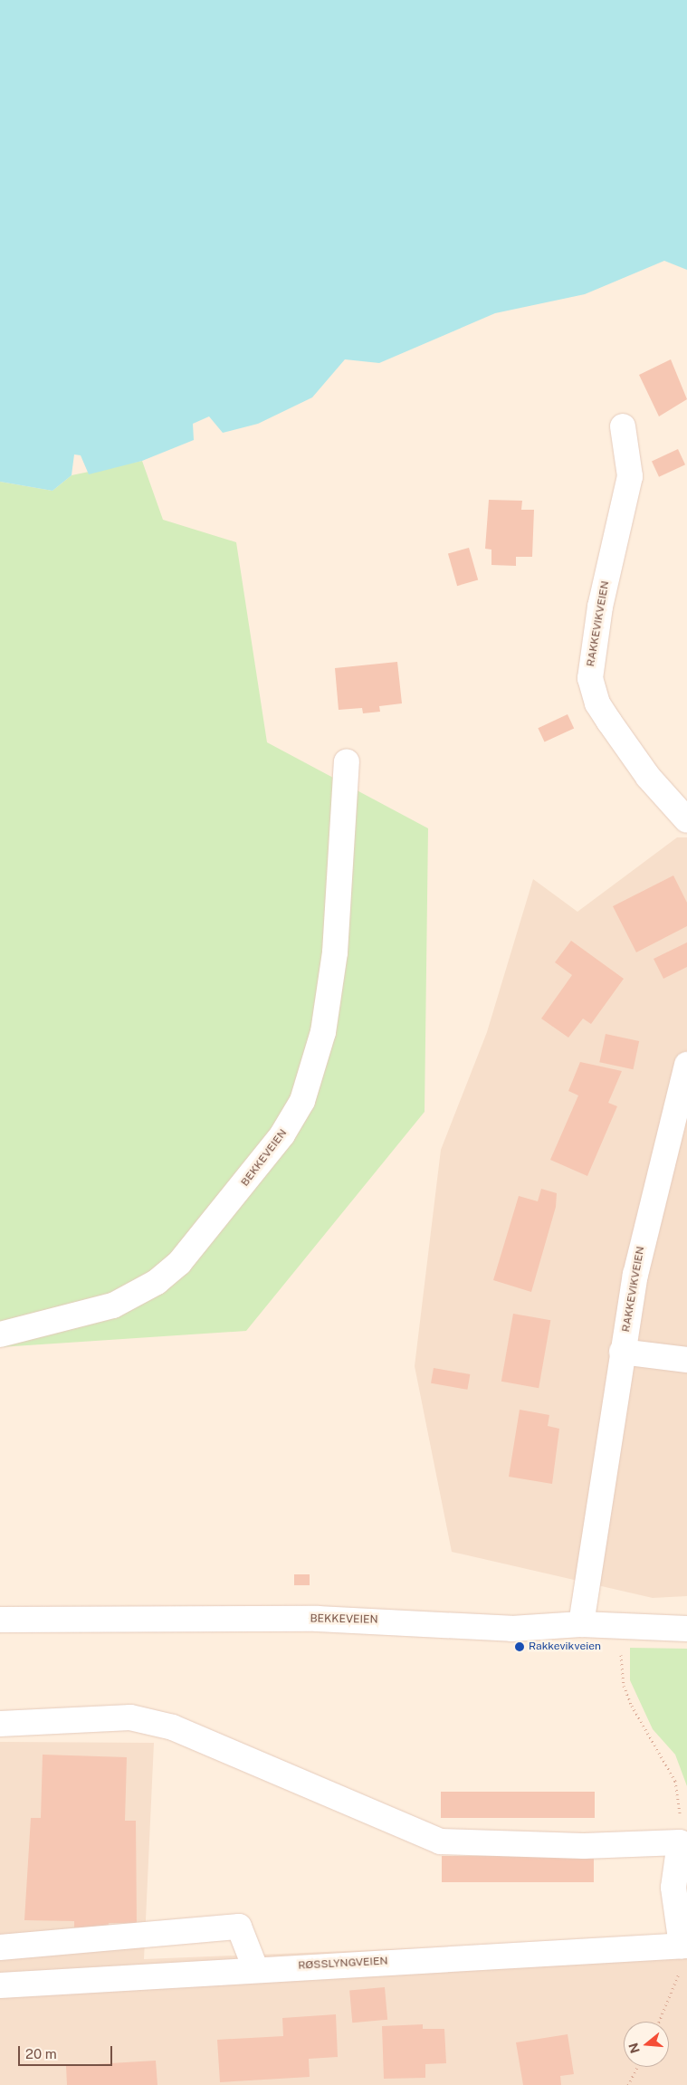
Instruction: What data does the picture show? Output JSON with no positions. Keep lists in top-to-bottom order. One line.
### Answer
{"streets":{"street":["RAKKEVIKVEIEN","BEKKEVEIEN","RØSSLYNGVEIEN"]},"crossings":[["RAKKEVIKVEIEN","BEKKEVEIEN"]],"places":["Rakkevikveien"],"scale_bar":"20 m","north":"left"}
